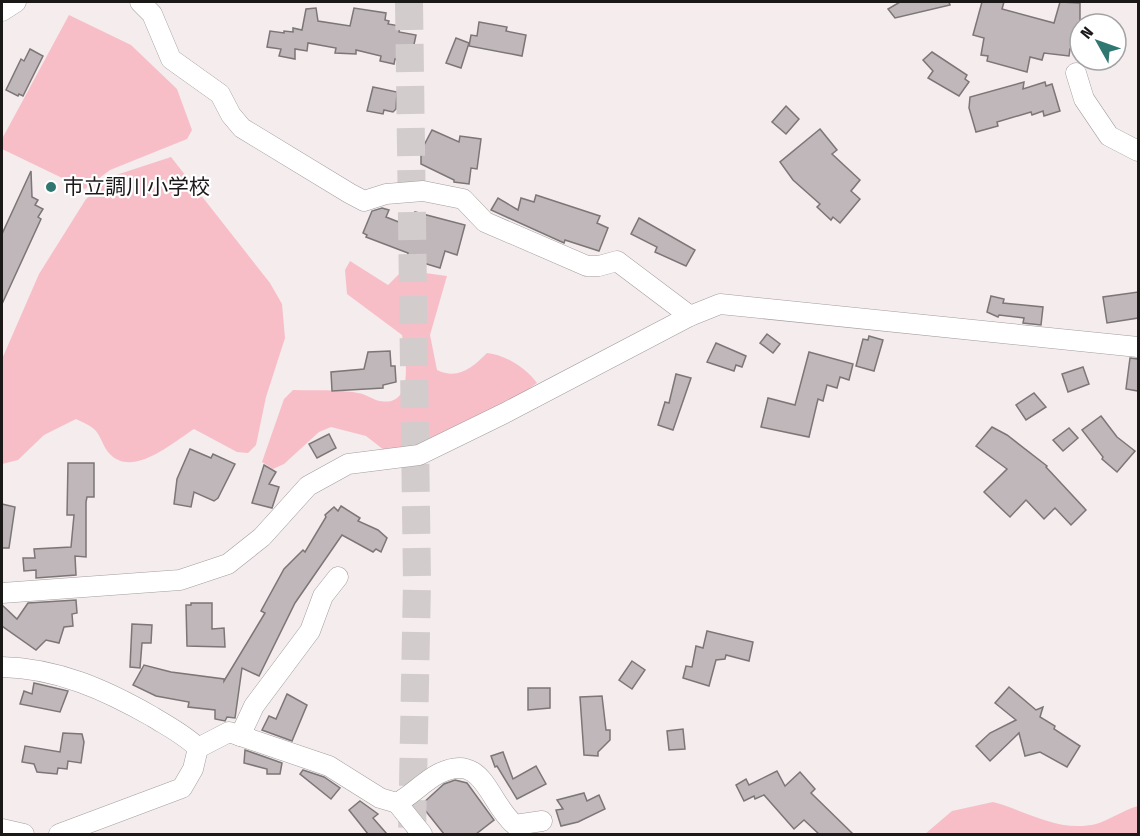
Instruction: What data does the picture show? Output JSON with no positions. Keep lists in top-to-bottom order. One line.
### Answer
{"places":["市立調川小学校"],"north":"top left"}
